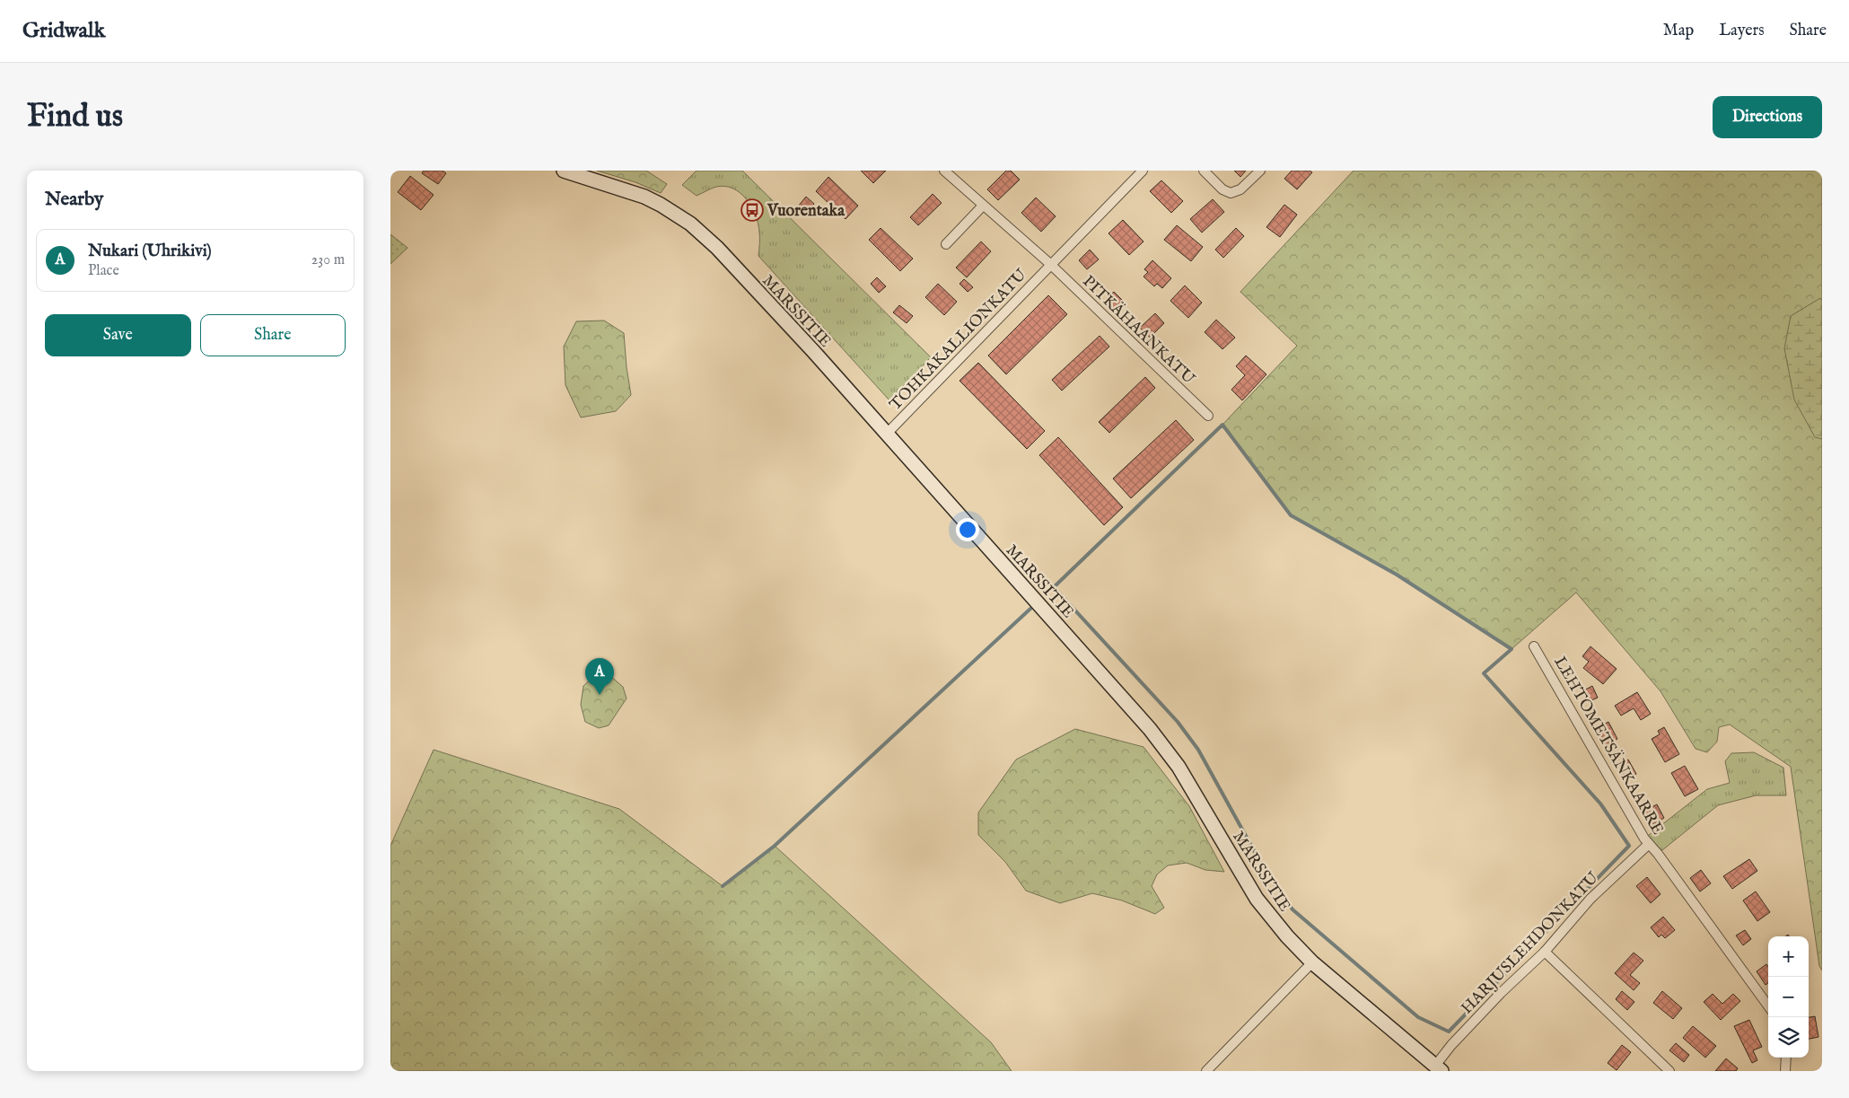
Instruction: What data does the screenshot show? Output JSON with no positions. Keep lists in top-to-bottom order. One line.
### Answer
{"streets":{"main road":["MARSSITIE"],"street":["PITKÄHAANKATU","TOHKAKALLIONKATU","LEHTOMETSÄNKAARRE","HARJUSLEHDONKATU"]},"crossings":[["MARSSITIE","TOHKAKALLIONKATU"],["MARSSITIE","HARJUSLEHDONKATU"],["PITKÄHAANKATU","TOHKAKALLIONKATU"],["LEHTOMETSÄNKAARRE","HARJUSLEHDONKATU"]],"places":{"bus stop":["Vuorentaka"]},"page":{"header":"Gridwalk","nav":["Map","Layers","Share"],"buttons":["Directions",["Save","Share"]],"title":"Find us","heading":"Nearby","list":[{"mark":"A","name":"Nukari (Uhrikivi)","note":"Place","value":"230 m"}],"pins":"A","map_buttons":["+","−"]}}
